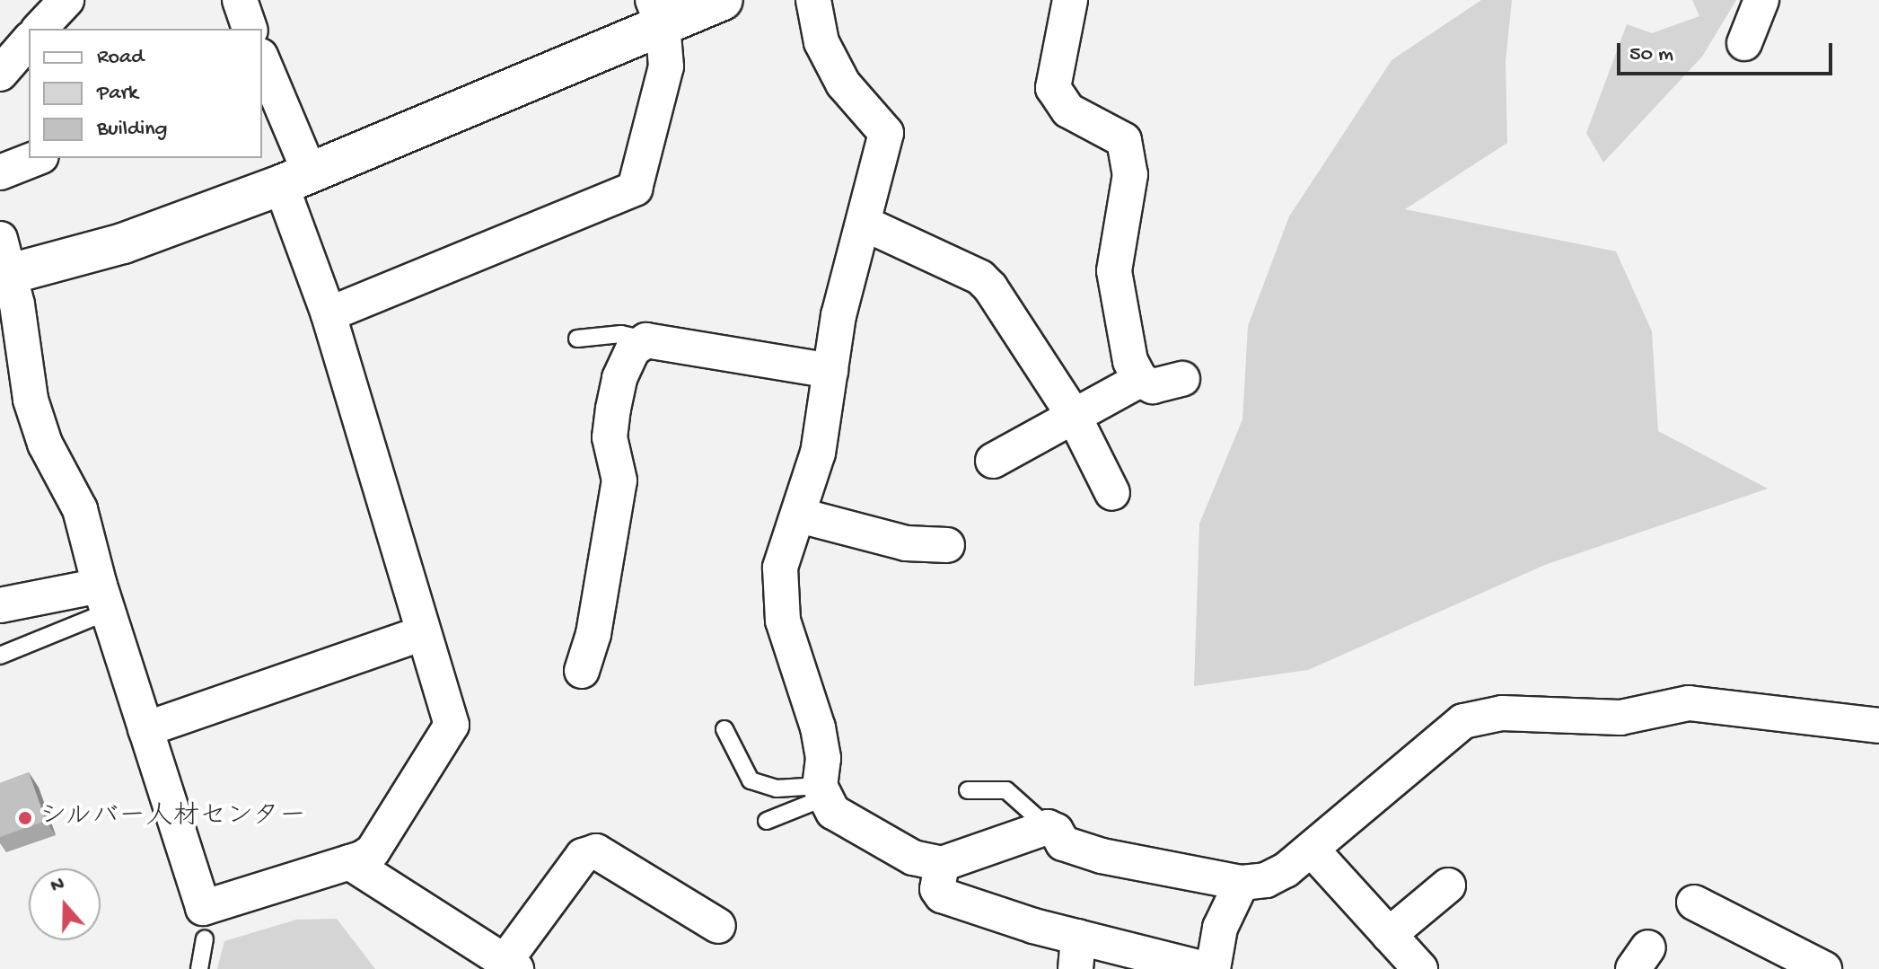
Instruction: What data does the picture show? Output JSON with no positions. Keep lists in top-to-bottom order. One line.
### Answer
{"places":["シルバー人材センター"],"legend":["Road","Park","Building"],"scale_bar":"50 m","north":"top"}
